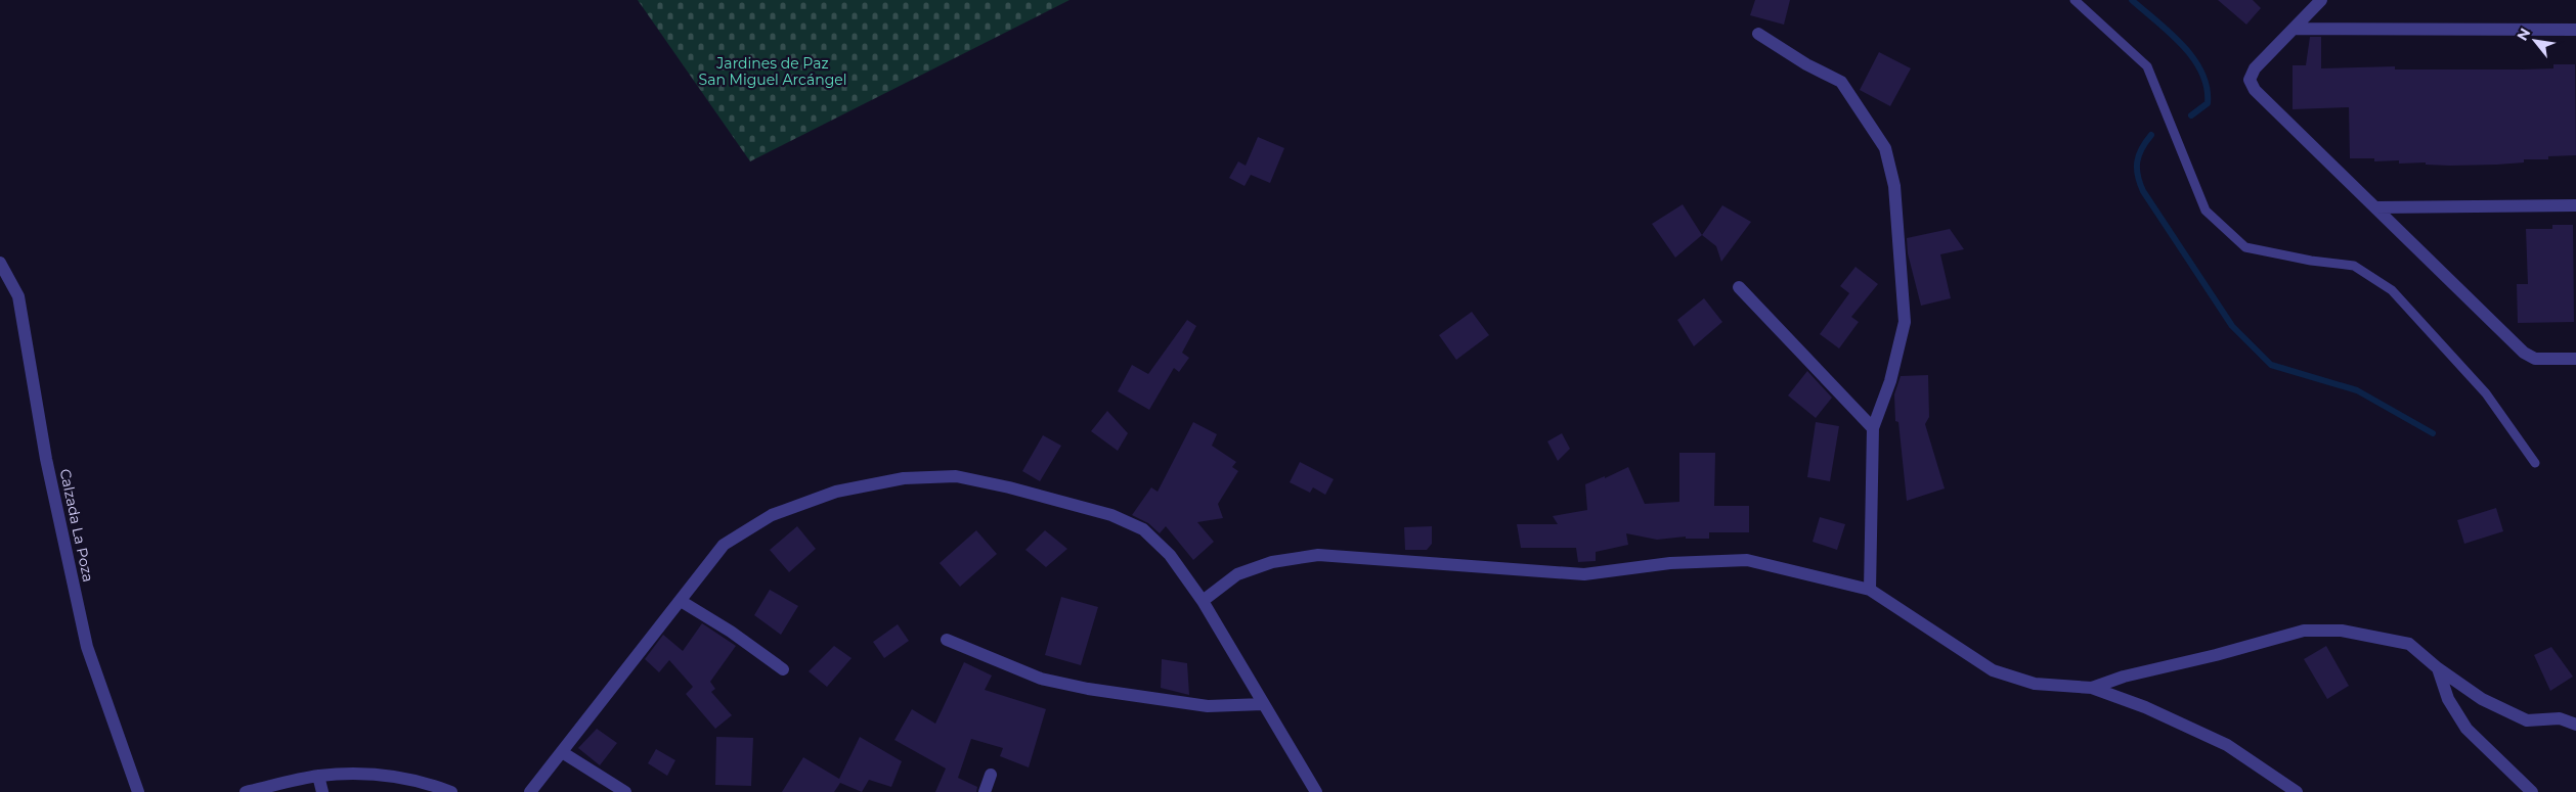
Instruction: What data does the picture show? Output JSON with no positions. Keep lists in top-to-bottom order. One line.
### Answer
{"streets":{"street":["Calzada La Poza"]},"parks":["Jardines de Paz San Miguel Arcángel"],"north":"top left"}
